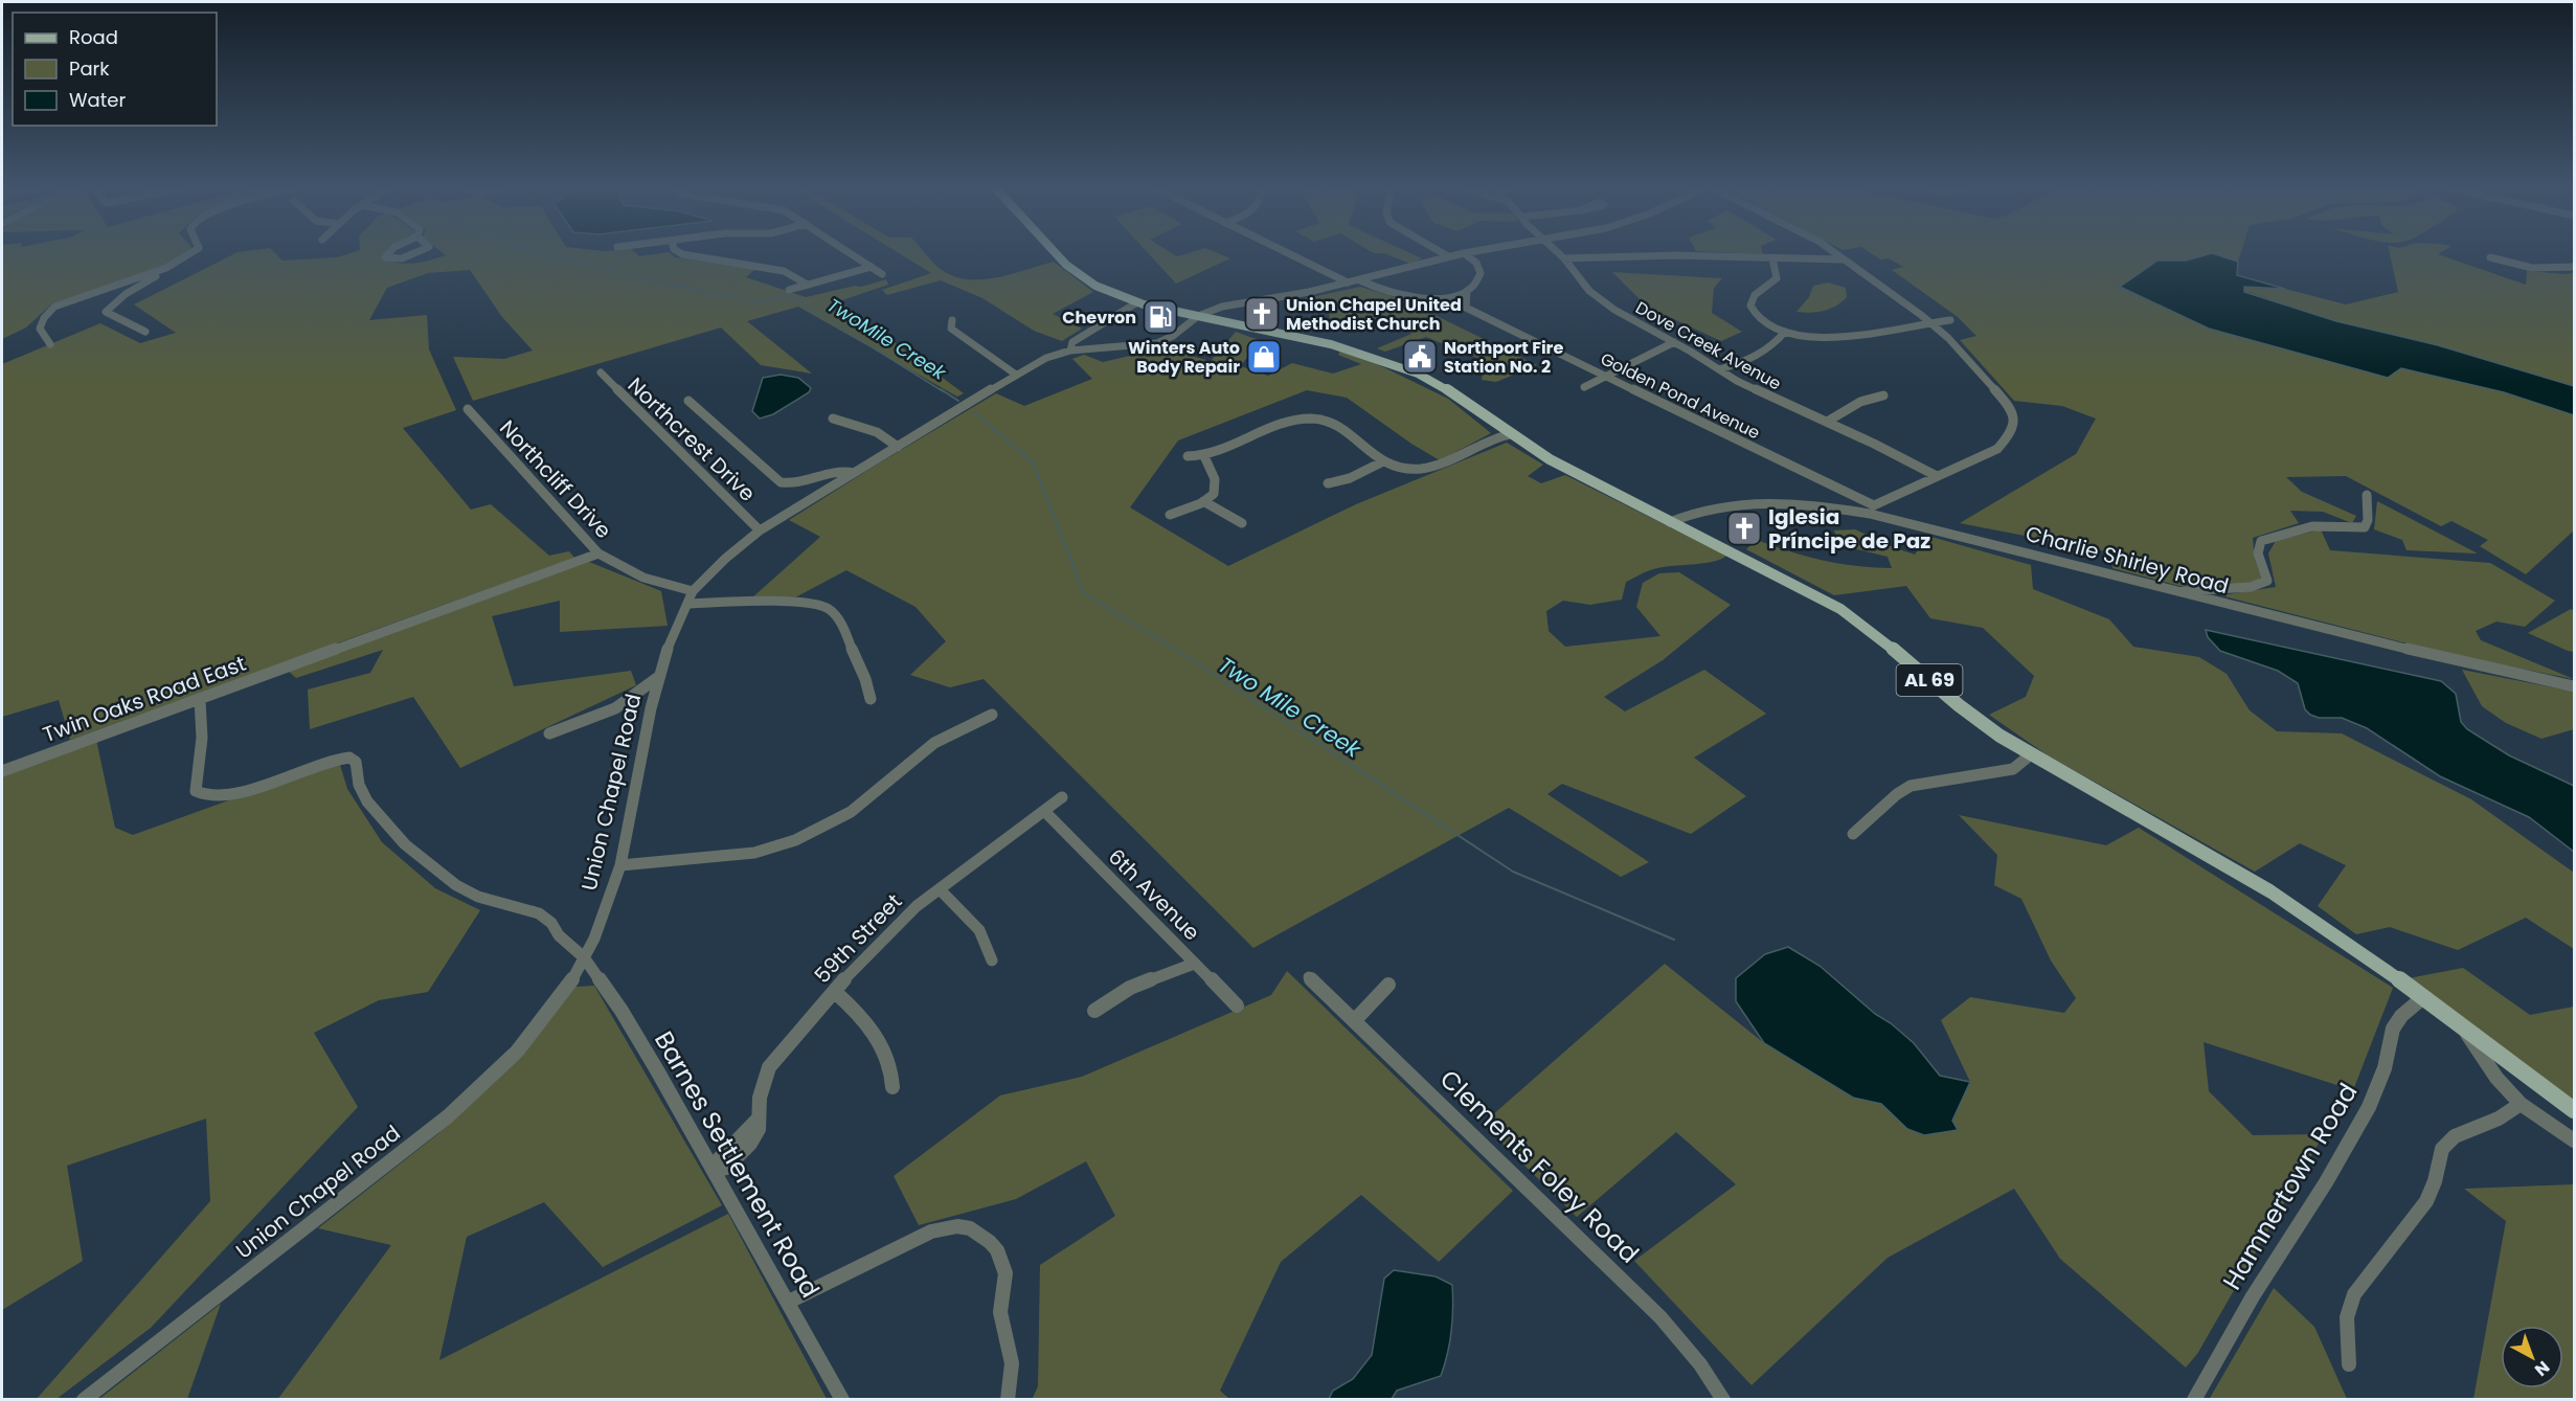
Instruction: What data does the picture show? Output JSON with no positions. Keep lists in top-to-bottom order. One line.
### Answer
{"streets":{"main road":["AL 69"],"street":["Dove Creek Avenue","Golden Pond Avenue","Northcrest Drive","Northcliff Drive","Charlie Shirley Road","Twin Oaks Road East","Union Chapel Road","6th Avenue","59th Street","Barnes Settlement Road","Clements Foley Road","Hamnertown Road"]},"crossings":[["Golden Pond Avenue","Charlie Shirley Road"],["Northcrest Drive","Union Chapel Road"],["Northcliff Drive","Twin Oaks Road East"],["Northcliff Drive","Union Chapel Road"],["Charlie Shirley Road","AL 69"],["AL 69","Union Chapel Road"],["AL 69","Hamnertown Road"],["Twin Oaks Road East","Barnes Settlement Road"],["Union Chapel Road","Barnes Settlement Road"],["6th Avenue","59th Street"],["59th Street","Barnes Settlement Road"]],"water":["TwoMile Creek","Two Mile Creek"],"places":{"church":["Union Chapel United Methodist Church","Iglesia Príncipe de Paz"],"fuel station":["Chevron"],"shop":["Winters Auto Body Repair"],"public building":["Northport Fire Station No. 2"]},"legend":["Road","Park","Water"],"north":"bottom right"}
